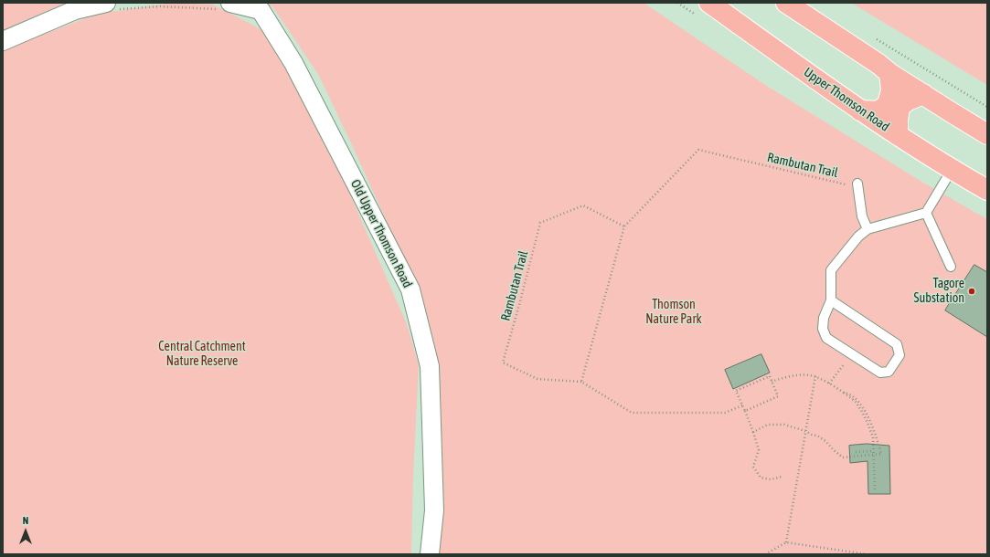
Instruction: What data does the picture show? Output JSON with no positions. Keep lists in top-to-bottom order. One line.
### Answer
{"streets":{"main road":["Upper Thomson Road"],"street":["Old Upper Thomson Road"],"path":["Rambutan Trail"]},"parks":["Thomson Nature Park","Central Catchment Nature Reserve"],"places":["Tagore Substation"],"north":"top"}
